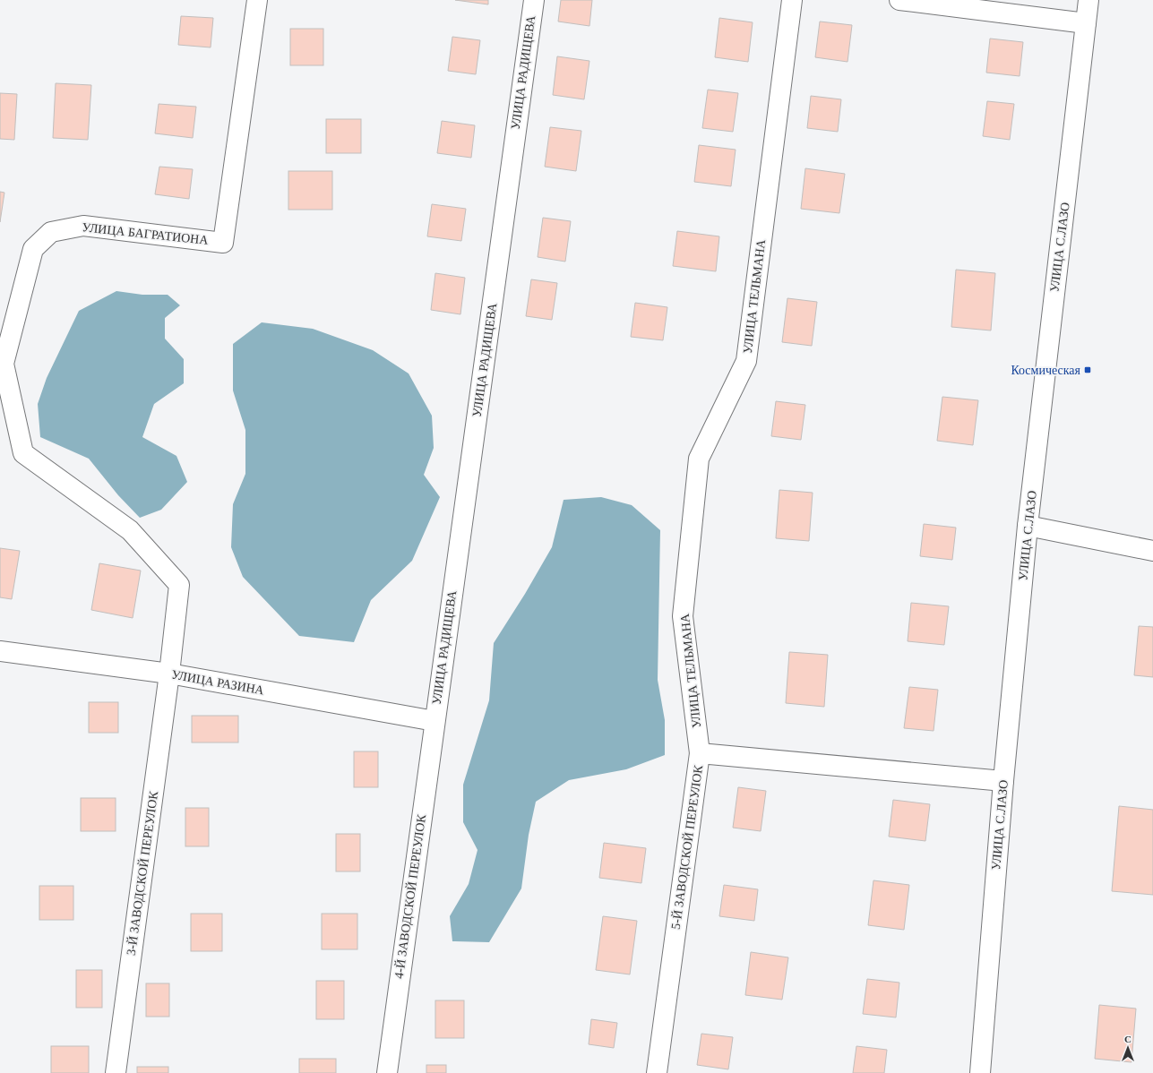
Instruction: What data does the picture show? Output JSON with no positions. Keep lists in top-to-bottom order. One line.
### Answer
{"streets":{"street":["УЛИЦА РАДИЩЕВА","УЛИЦА БАГРАТИОНА","УЛИЦА С.ЛАЗО","УЛИЦА ТЕЛЬМАНА","УЛИЦА РАЗИНА","5-Й ЗАВОДСКОЙ ПЕРЕУЛОК","3-Й ЗАВОДСКОЙ ПЕРЕУЛОК","4-Й ЗАВОДСКОЙ ПЕРЕУЛОК"]},"crossings":[["УЛИЦА РАДИЩЕВА","УЛИЦА РАЗИНА"],["УЛИЦА РАДИЩЕВА","4-Й ЗАВОДСКОЙ ПЕРЕУЛОК"],["УЛИЦА БАГРАТИОНА","УЛИЦА РАЗИНА"],["УЛИЦА БАГРАТИОНА","3-Й ЗАВОДСКОЙ ПЕРЕУЛОК"],["УЛИЦА С.ЛАЗО","5-Й ЗАВОДСКОЙ ПЕРЕУЛОК"],["УЛИЦА ТЕЛЬМАНА","5-Й ЗАВОДСКОЙ ПЕРЕУЛОК"],["УЛИЦА РАЗИНА","3-Й ЗАВОДСКОЙ ПЕРЕУЛОК"],["УЛИЦА РАЗИНА","4-Й ЗАВОДСКОЙ ПЕРЕУЛОК"]],"places":{"transit":["Космическая"]},"north":"top"}
